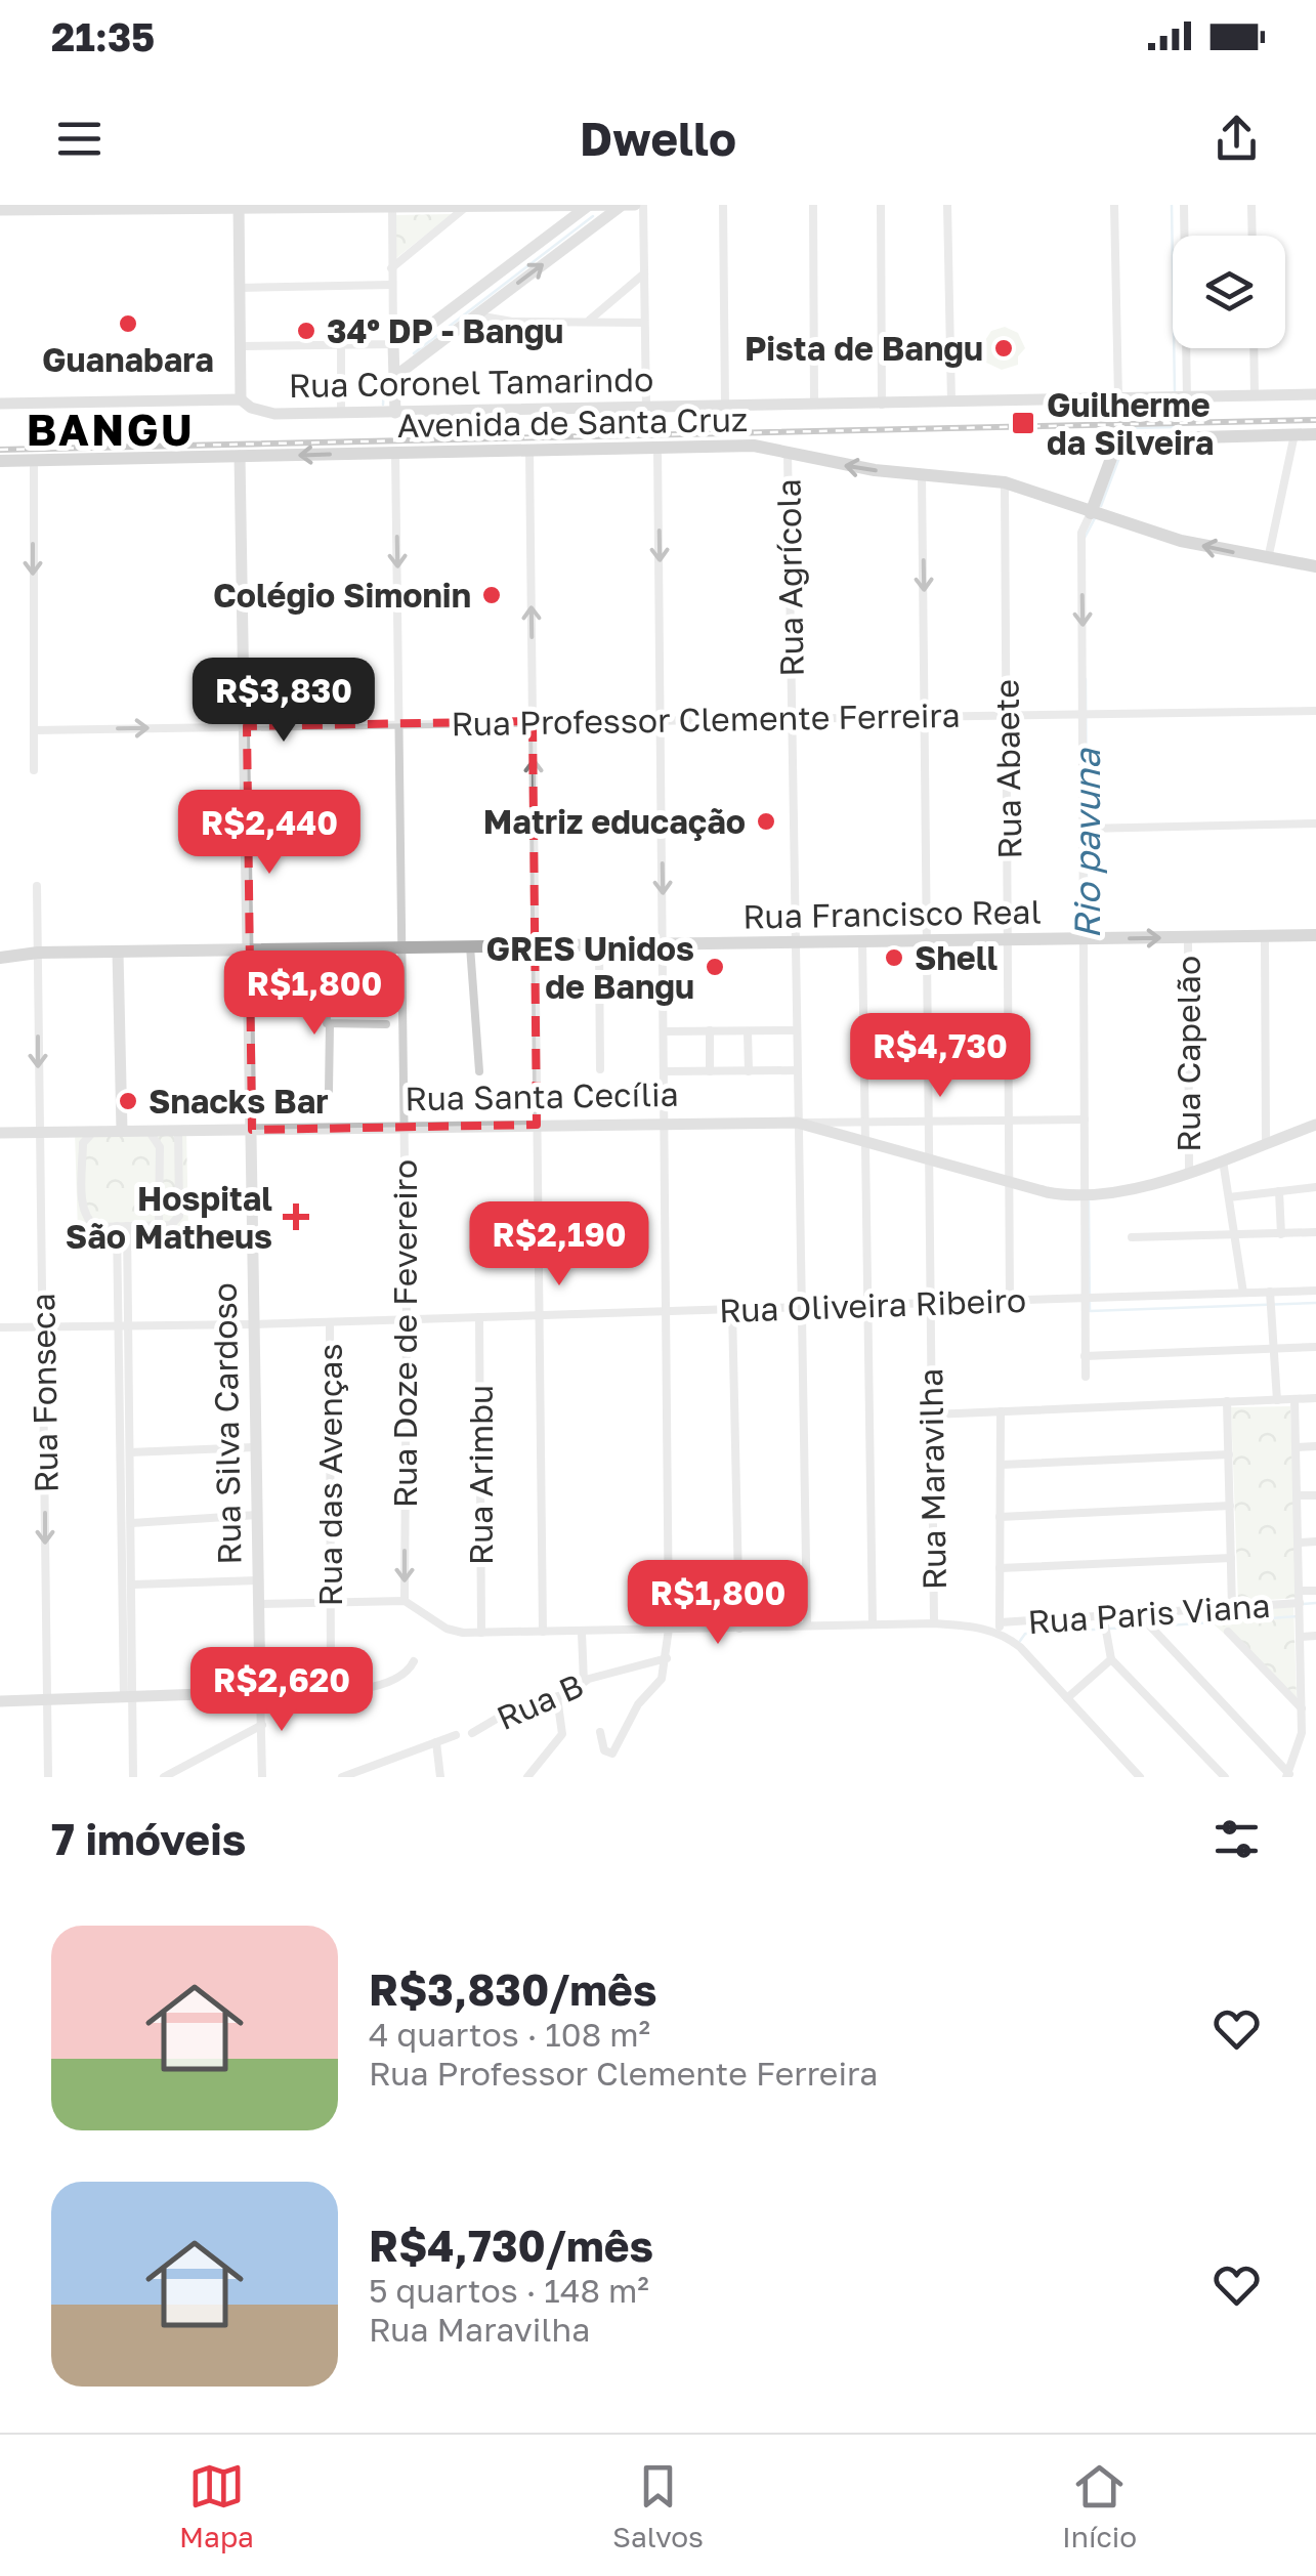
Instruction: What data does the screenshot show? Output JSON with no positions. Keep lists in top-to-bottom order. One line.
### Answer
{"streets":{"main road":["Avenida de Santa Cruz","Rua Francisco Real"],"street":["Rua Coronel Tamarindo","Rua Agrícola","Rua Professor Clemente Ferreira","Rua Abaete","Rua Capelão","Rua Santa Cecília","Rua Oliveira Ribeiro","Rua Doze de Fevereiro","Rua Fonseca","Rua Silva Cardoso","Rua das Avenças","Rua Arimbu","Rua Maravilha","Rua Paris Viana","Rua B"]},"crossings":[["Avenida de Santa Cruz","Rua Agrícola"],["Avenida de Santa Cruz","Rua Abaete"],["Avenida de Santa Cruz","Rua Doze de Fevereiro"],["Avenida de Santa Cruz","Rua Silva Cardoso"],["Avenida de Santa Cruz","Rua Maravilha"],["Rua Agrícola","Rua Professor Clemente Ferreira"],["Rua Agrícola","Rua Francisco Real"],["Rua Agrícola","Rua Santa Cecília"],["Rua Agrícola","Rua Oliveira Ribeiro"],["Rua Agrícola","Rua Paris Viana"],["Rua Professor Clemente Ferreira","Rua Abaete"],["Rua Professor Clemente Ferreira","Rua Doze de Fevereiro"],["Rua Professor Clemente Ferreira","Rua Silva Cardoso"],["Rua Professor Clemente Ferreira","Rua Maravilha"],["Rua Abaete","Rua Francisco Real"],["Rua Abaete","Rua Santa Cecília"],["Rua Abaete","Rua Oliveira Ribeiro"],["Rua Francisco Real","Rua Capelão"],["Rua Francisco Real","Rua Doze de Fevereiro"],["Rua Francisco Real","Rua Fonseca"],["Rua Francisco Real","Rua Silva Cardoso"],["Rua Francisco Real","Rua Maravilha"],["Rua Santa Cecília","Rua Doze de Fevereiro"],["Rua Santa Cecília","Rua Fonseca"],["Rua Santa Cecília","Rua Silva Cardoso"],["Rua Santa Cecília","Rua Maravilha"],["Rua Oliveira Ribeiro","Rua Doze de Fevereiro"],["Rua Oliveira Ribeiro","Rua Fonseca"],["Rua Oliveira Ribeiro","Rua Silva Cardoso"],["Rua Oliveira Ribeiro","Rua das Avenças"],["Rua Oliveira Ribeiro","Rua Arimbu"],["Rua Oliveira Ribeiro","Rua Maravilha"],["Rua Doze de Fevereiro","Rua Paris Viana"],["Rua Arimbu","Rua Paris Viana"],["Rua Maravilha","Rua Paris Viana"]],"one_way":["Avenida de Santa Cruz","Rua Doze de Fevereiro","Rua Fonseca"],"districts":["BANGU"],"water":["Rio pavuna"],"places":{"other":["Guanabara","34º DP - Bangu","Pista de Bangu","Colégio Simonin","Matriz educação","Shell","GRES Unidos de Bangu","Snacks Bar"],"transit":["Guilherme da Silveira"],"health":["Hospital São Matheus"]},"page":{"status":"21:35","header":"Dwello","price":["R$3,830","R$2,440","R$1,800","R$4,730","R$2,190","R$1,800","R$2,620"],"heading":"7 imóveis","list":[{"name":"R$3,830/mês","note":"4 quartos · 108 m² · Rua Professor Clemente Ferreira"},{"name":"R$4,730/mês","note":"5 quartos · 148 m² · Rua Maravilha"}],"tabs":["Mapa","Salvos","Início"]}}
